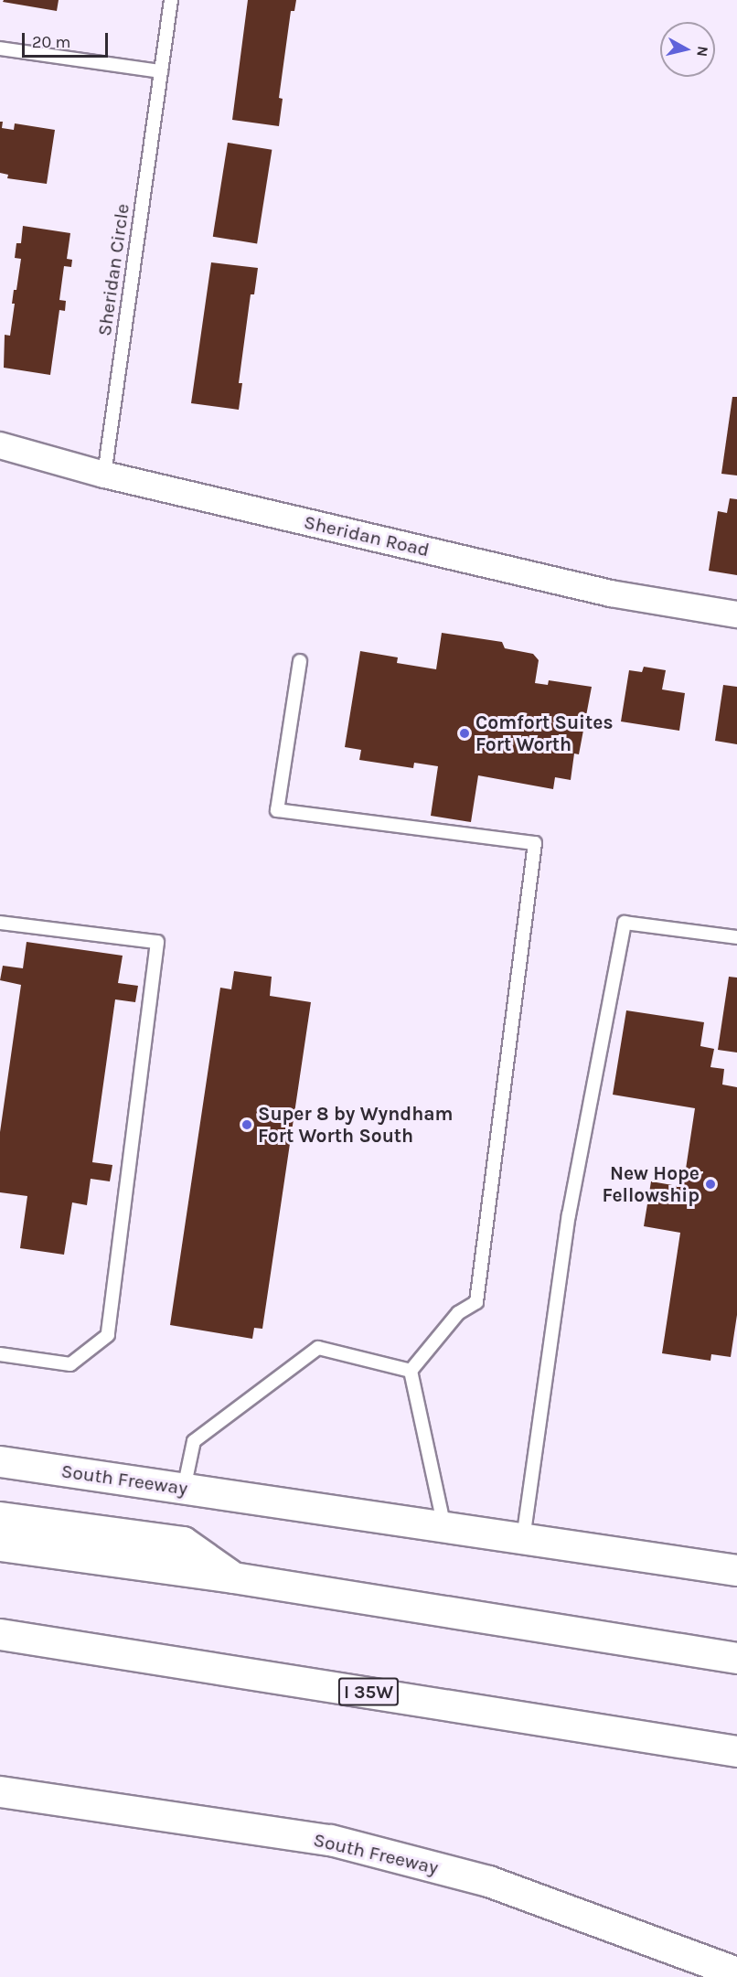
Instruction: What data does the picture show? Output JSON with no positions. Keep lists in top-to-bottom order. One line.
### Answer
{"streets":{"main road":["South Freeway","I 35W"],"street":["Sheridan Road"],"lane":["Sheridan Circle"]},"crossings":[["Sheridan Circle","Sheridan Road"]],"places":["Comfort Suites Fort Worth","Super 8 by Wyndham Fort Worth South","New Hope Fellowship"],"scale_bar":"20 m","north":"right"}
